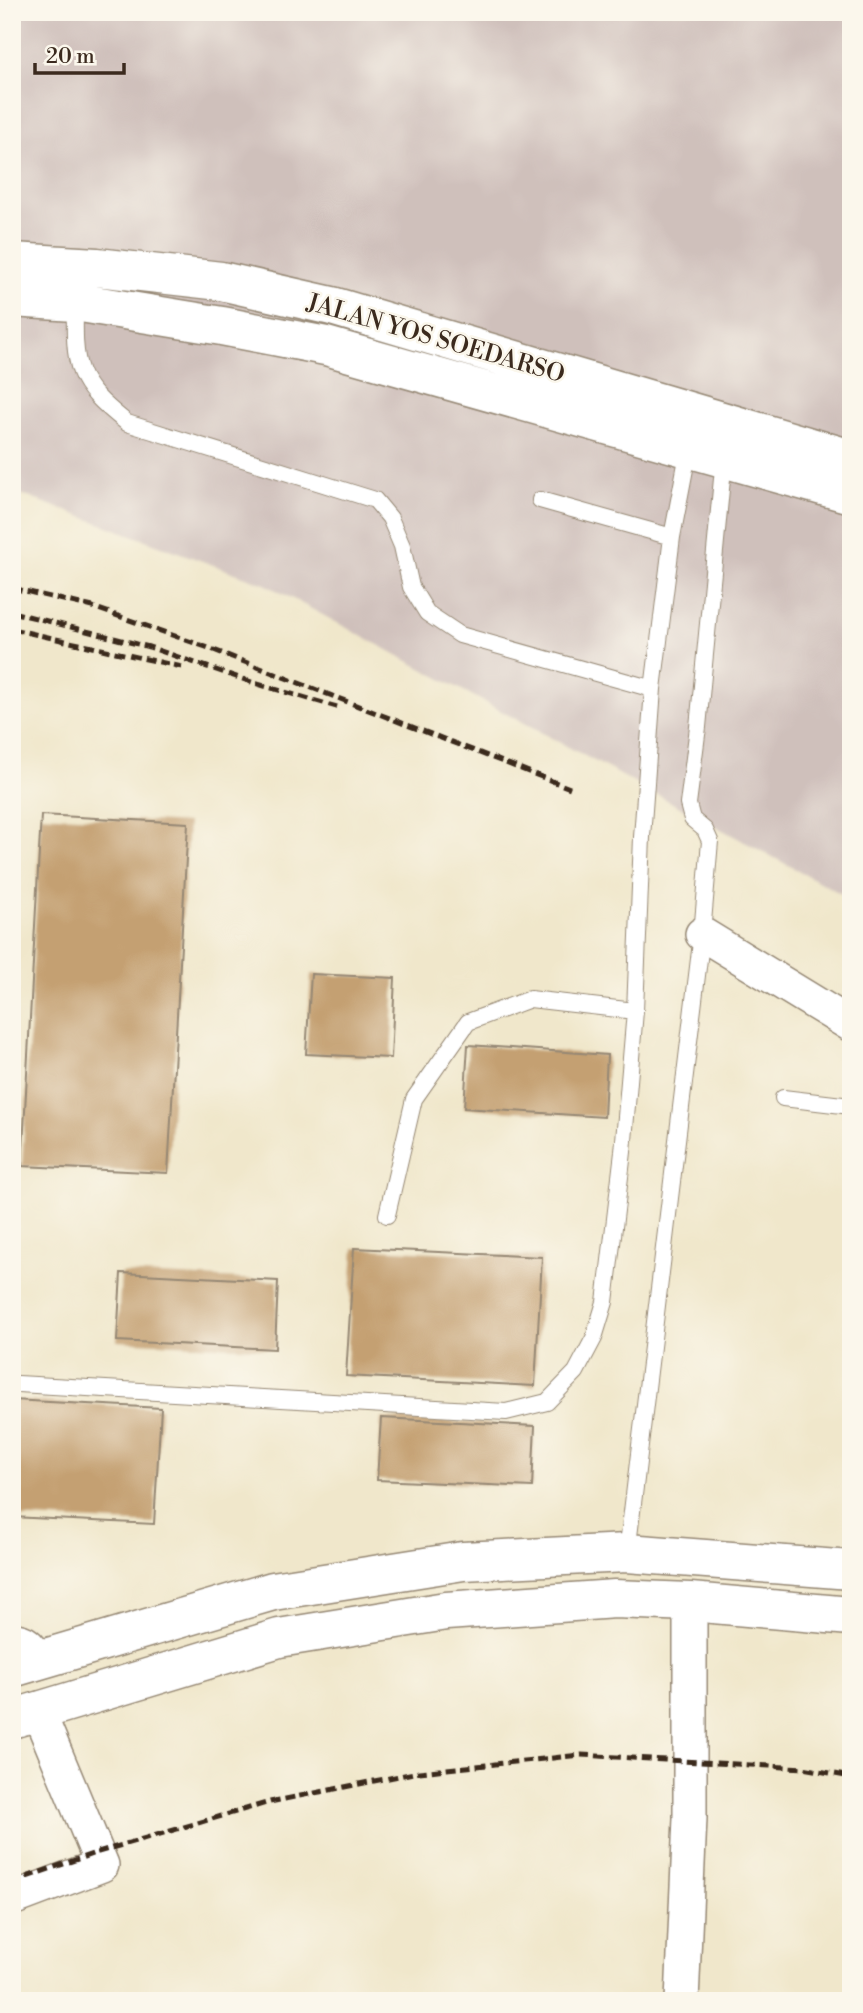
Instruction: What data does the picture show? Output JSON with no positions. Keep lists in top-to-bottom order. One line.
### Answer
{"streets":{"highway":["JALAN YOS SOEDARSO"]},"scale_bar":"20 m"}
